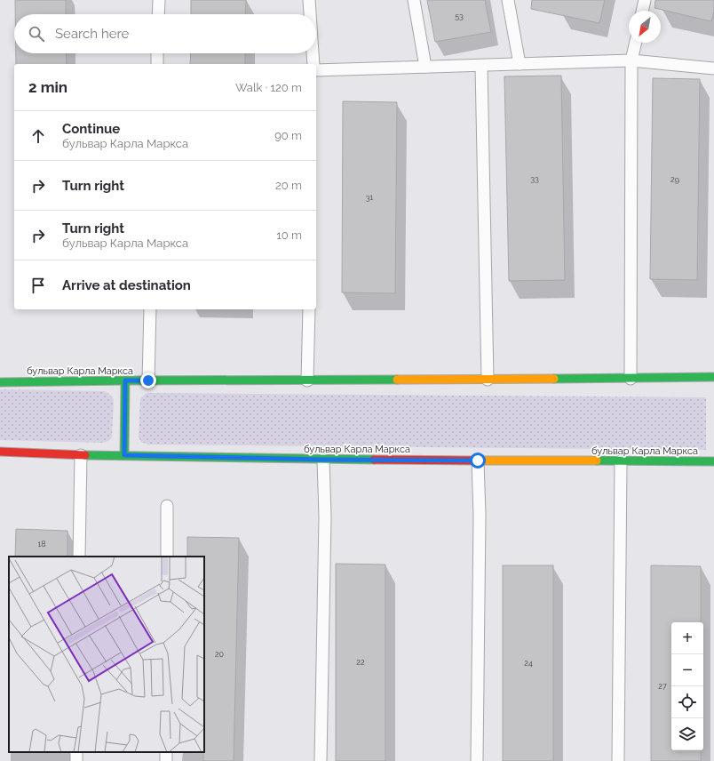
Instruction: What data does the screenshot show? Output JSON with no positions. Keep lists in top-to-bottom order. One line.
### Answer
{"streets":{"street":["бульвар Карла Маркса"]},"house_numbers":["53","33","29","31","18","20","22","24","27"],"north":"bottom left","page":{"search":"Search here","heading":["2 min","Walk · 120 m"],"list":[["Continue","бульвар Карла Маркса","90 m"],["Turn right","20 m"],["Turn right","бульвар Карла Маркса","10 m"],"Arrive at destination"],"map_buttons":["+","−"]}}
